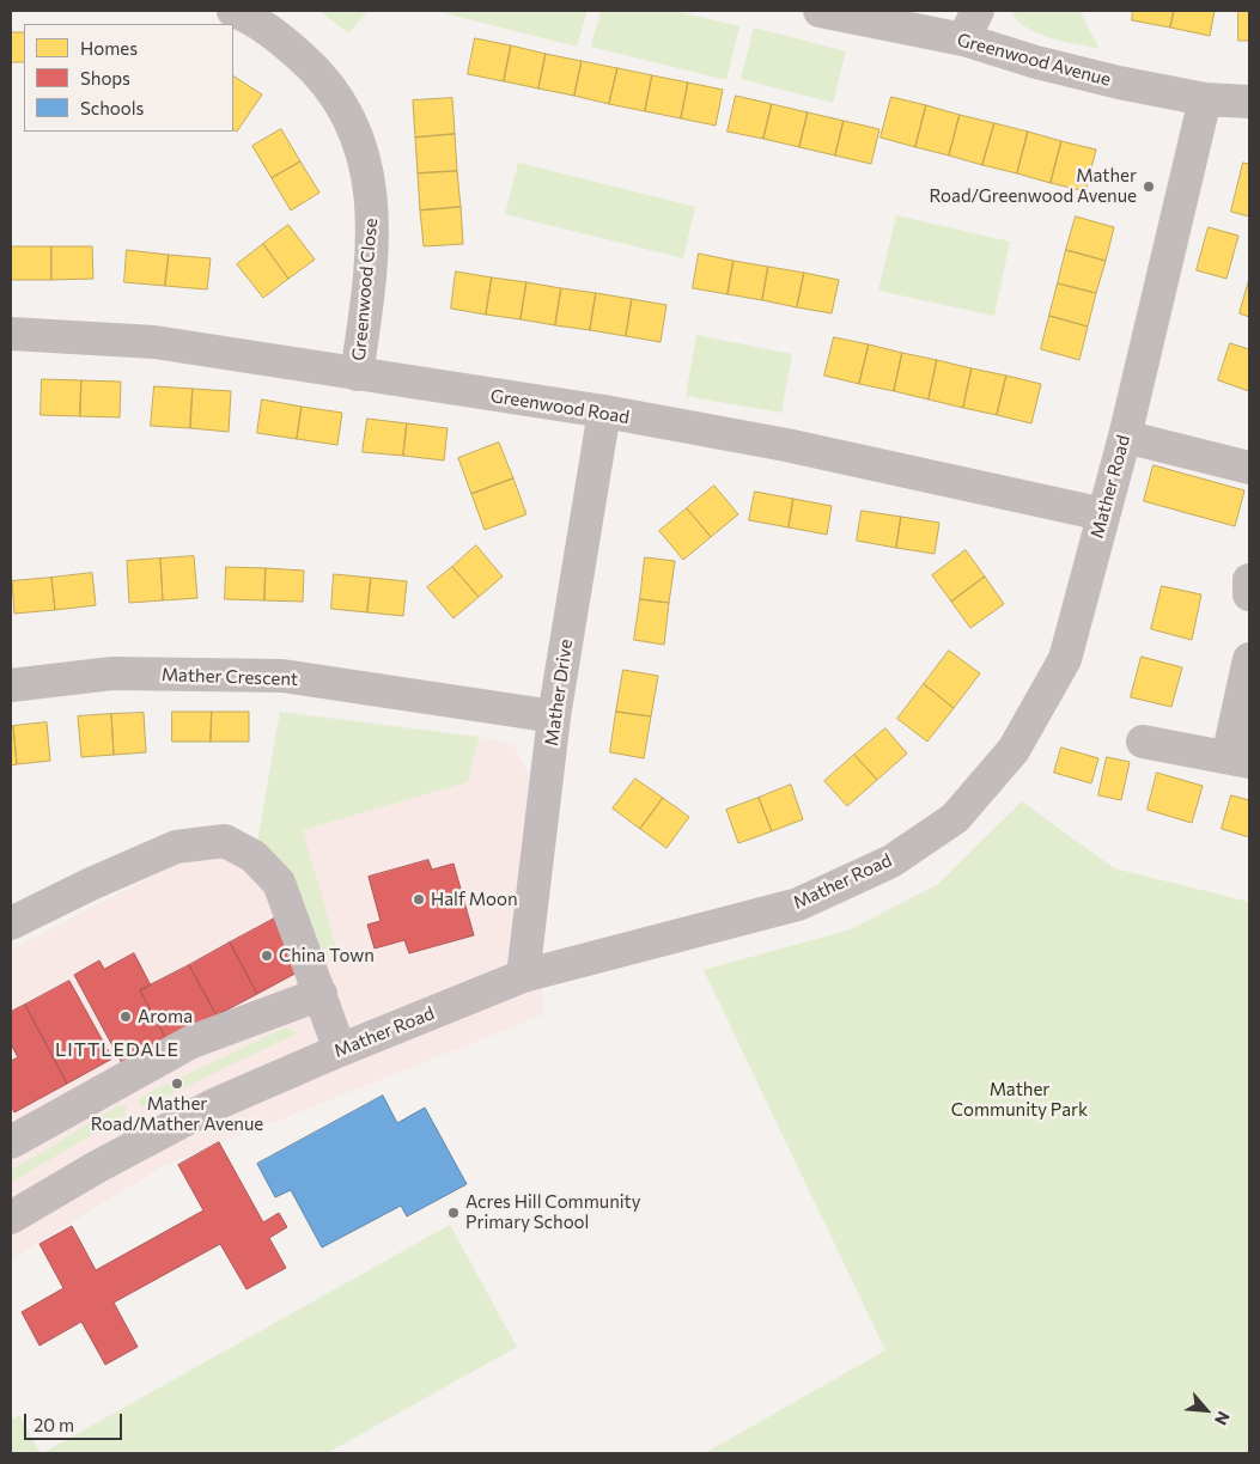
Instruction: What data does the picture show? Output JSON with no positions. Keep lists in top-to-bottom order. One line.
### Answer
{"streets":{"street":["Greenwood Avenue","Greenwood Close","Greenwood Road","Mather Road","Mather Crescent","Mather Drive"]},"crossings":[["Greenwood Avenue","Mather Road"],["Greenwood Close","Greenwood Road"],["Greenwood Road","Mather Road"],["Greenwood Road","Mather Drive"],["Mather Road","Mather Drive"],["Mather Crescent","Mather Drive"]],"districts":["LITTLEDALE"],"parks":["Mather Community Park"],"places":["Mather Road/Greenwood Avenue","Half Moon","China Town","Aroma","Mather Road/Mather Avenue","Acres Hill Community Primary School"],"legend":["Homes","Shops","Schools"],"scale_bar":"20 m","north":"bottom right"}
